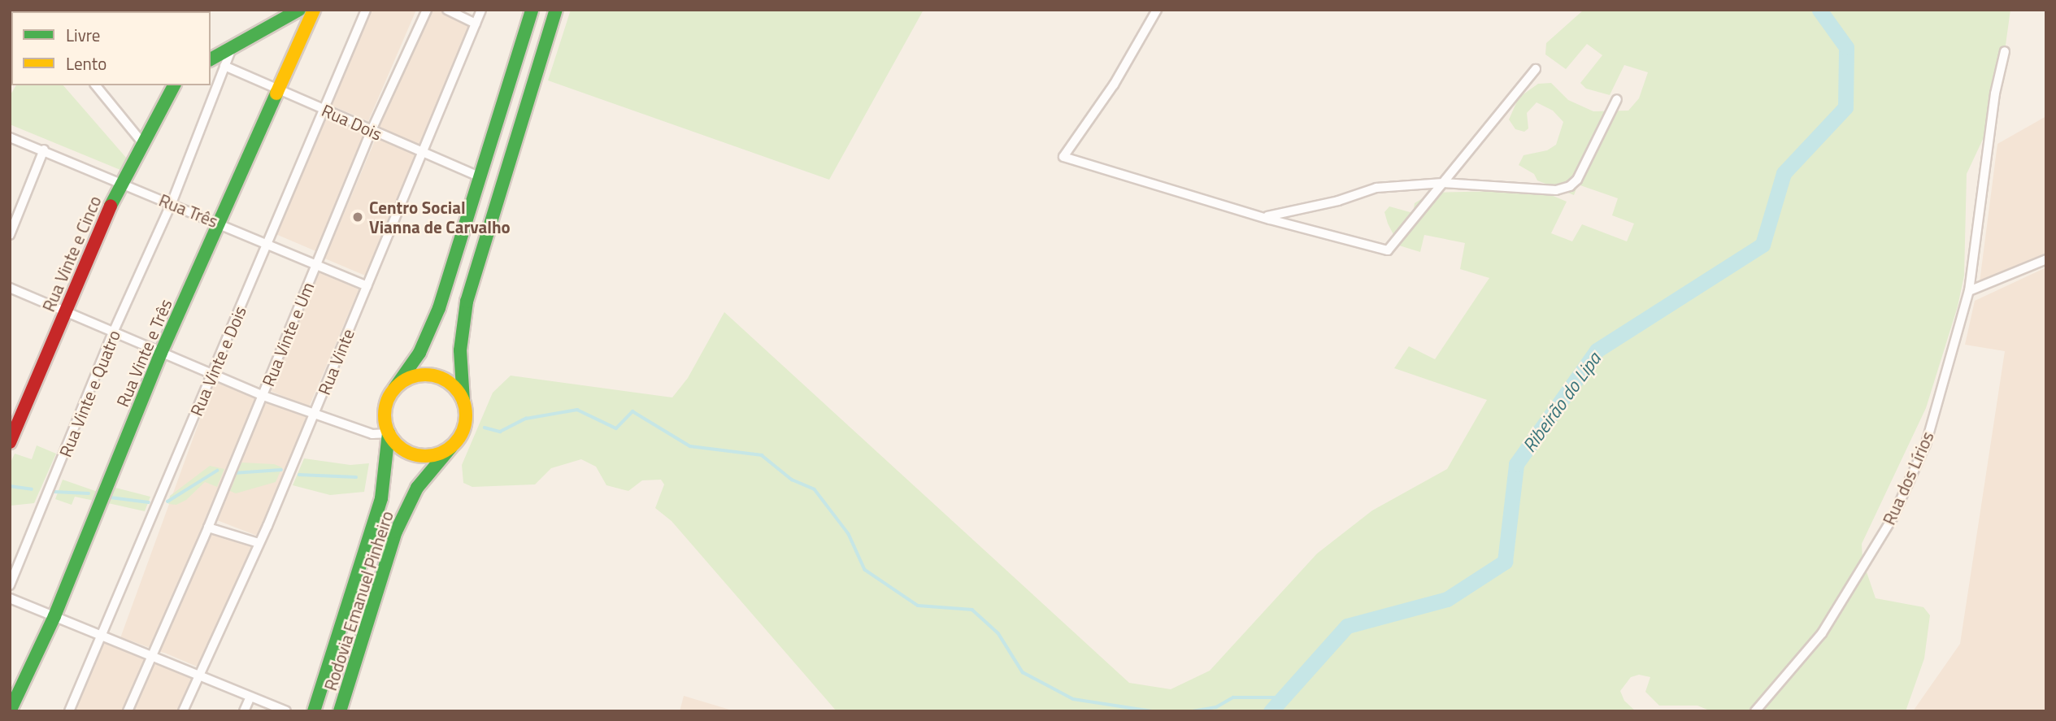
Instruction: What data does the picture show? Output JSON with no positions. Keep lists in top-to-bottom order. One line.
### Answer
{"streets":{"main road":["Rua Vinte e Cinco","Rua Vinte e Três","Rodovia Emanuel Pinheiro"],"street":["Rua Dois","Rua Três","Rua Vinte e Um","Rua Vinte e Dois","Rua Vinte","Rua Vinte e Quatro","Rua dos Lírios"]},"crossings":[["Rua Dois","Rua Vinte e Um"],["Rua Dois","Rua Vinte e Três"],["Rua Dois","Rua Vinte e Dois"],["Rua Dois","Rua Vinte"],["Rua Três","Rua Vinte e Cinco"],["Rua Três","Rua Vinte e Um"],["Rua Três","Rua Vinte e Três"],["Rua Três","Rua Vinte e Dois"],["Rua Três","Rua Vinte"],["Rua Três","Rua Vinte e Quatro"]],"water":["Ribeirão do Lipa"],"places":["Centro Social Vianna de Carvalho"],"legend":["Livre","Lento"]}
